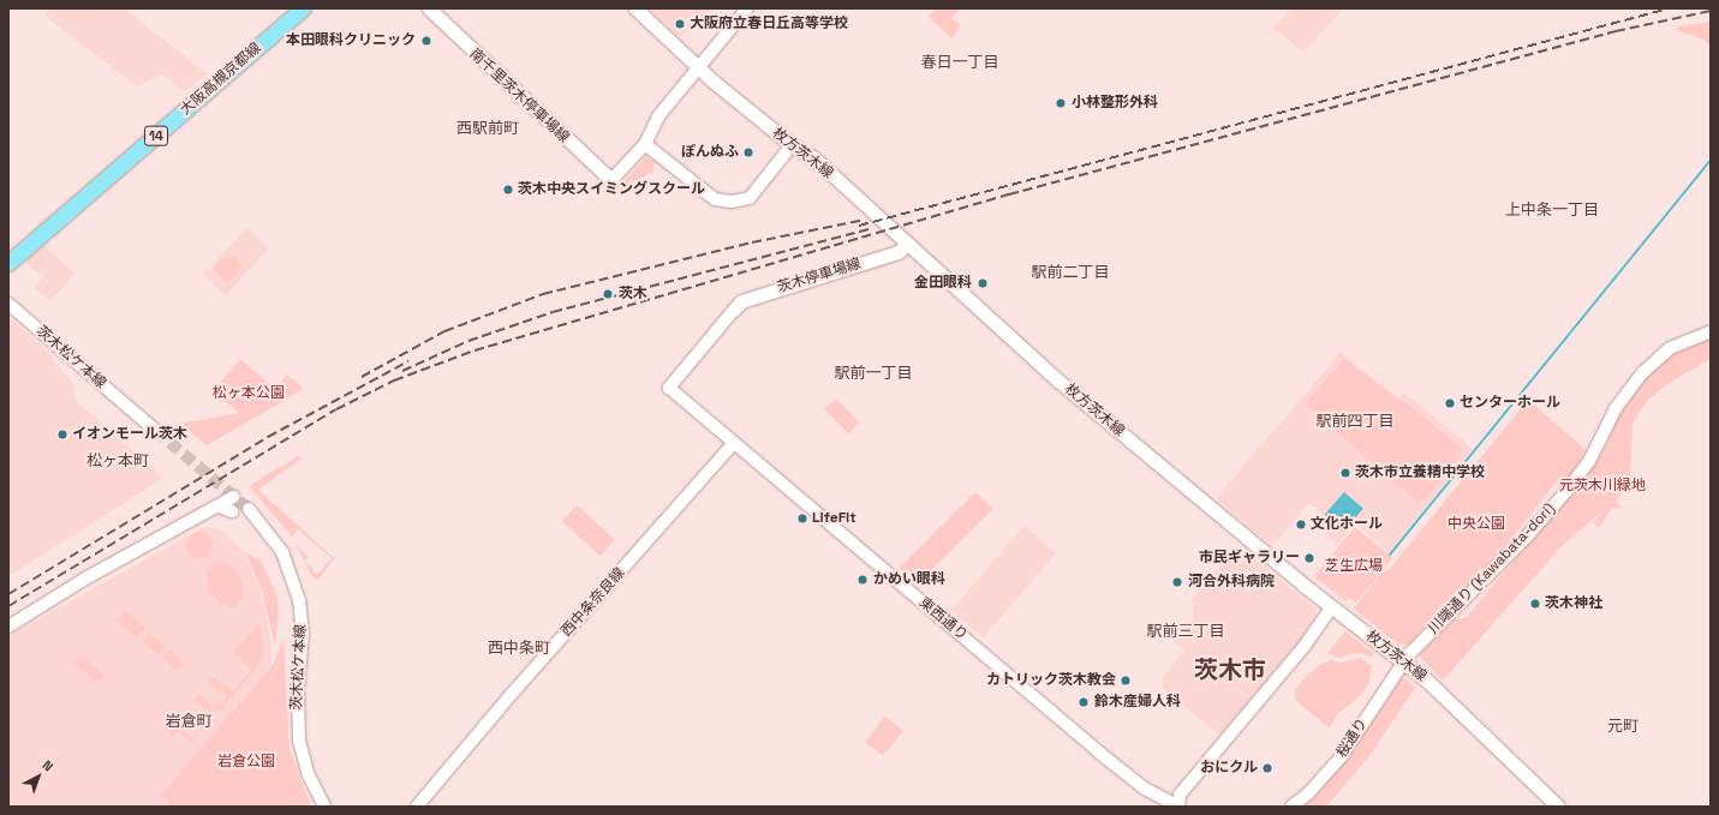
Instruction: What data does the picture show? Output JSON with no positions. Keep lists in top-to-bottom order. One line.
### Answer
{"streets":{"main road":["大阪高槻京都線","南千里茨木停車場線","14","枚方茨木線","茨木停車場線"],"street":["茨木松ケ本線","川端通り (Kawabata-dori)","西中条奈良線","東西通り","桜通り"]},"crossings":[["枚方茨木線","茨木停車場線"],["枚方茨木線","川端通り (Kawabata-dori)"],["枚方茨木線","桜通り"],["茨木停車場線","東西通り"],["川端通り (Kawabata-dori)","桜通り"],["西中条奈良線","東西通り"]],"districts":["春日一丁目","西駅前町","上中条一丁目","駅前二丁目","駅前一丁目","駅前四丁目","松ヶ本町","駅前三丁目","西中条町","茨木市","岩倉町","元町"],"parks":["松ヶ本公園","元茨木川緑地","中央公園","芝生広場","岩倉公園"],"places":["大阪府立春日丘高等学校","本田眼科クリニック","小林整形外科","ぽんぬふ","茨木中央スイミングスクール","金田眼科","茨木","センターホール","イオンモール茨木","茨木市立養精中学校","LifeFit","文化ホール","市民ギャラリー","かめい眼科","河合外科病院","茨木神社","カトリック茨木教会","鈴木産婦人科","おにクル"],"north":"top right"}
